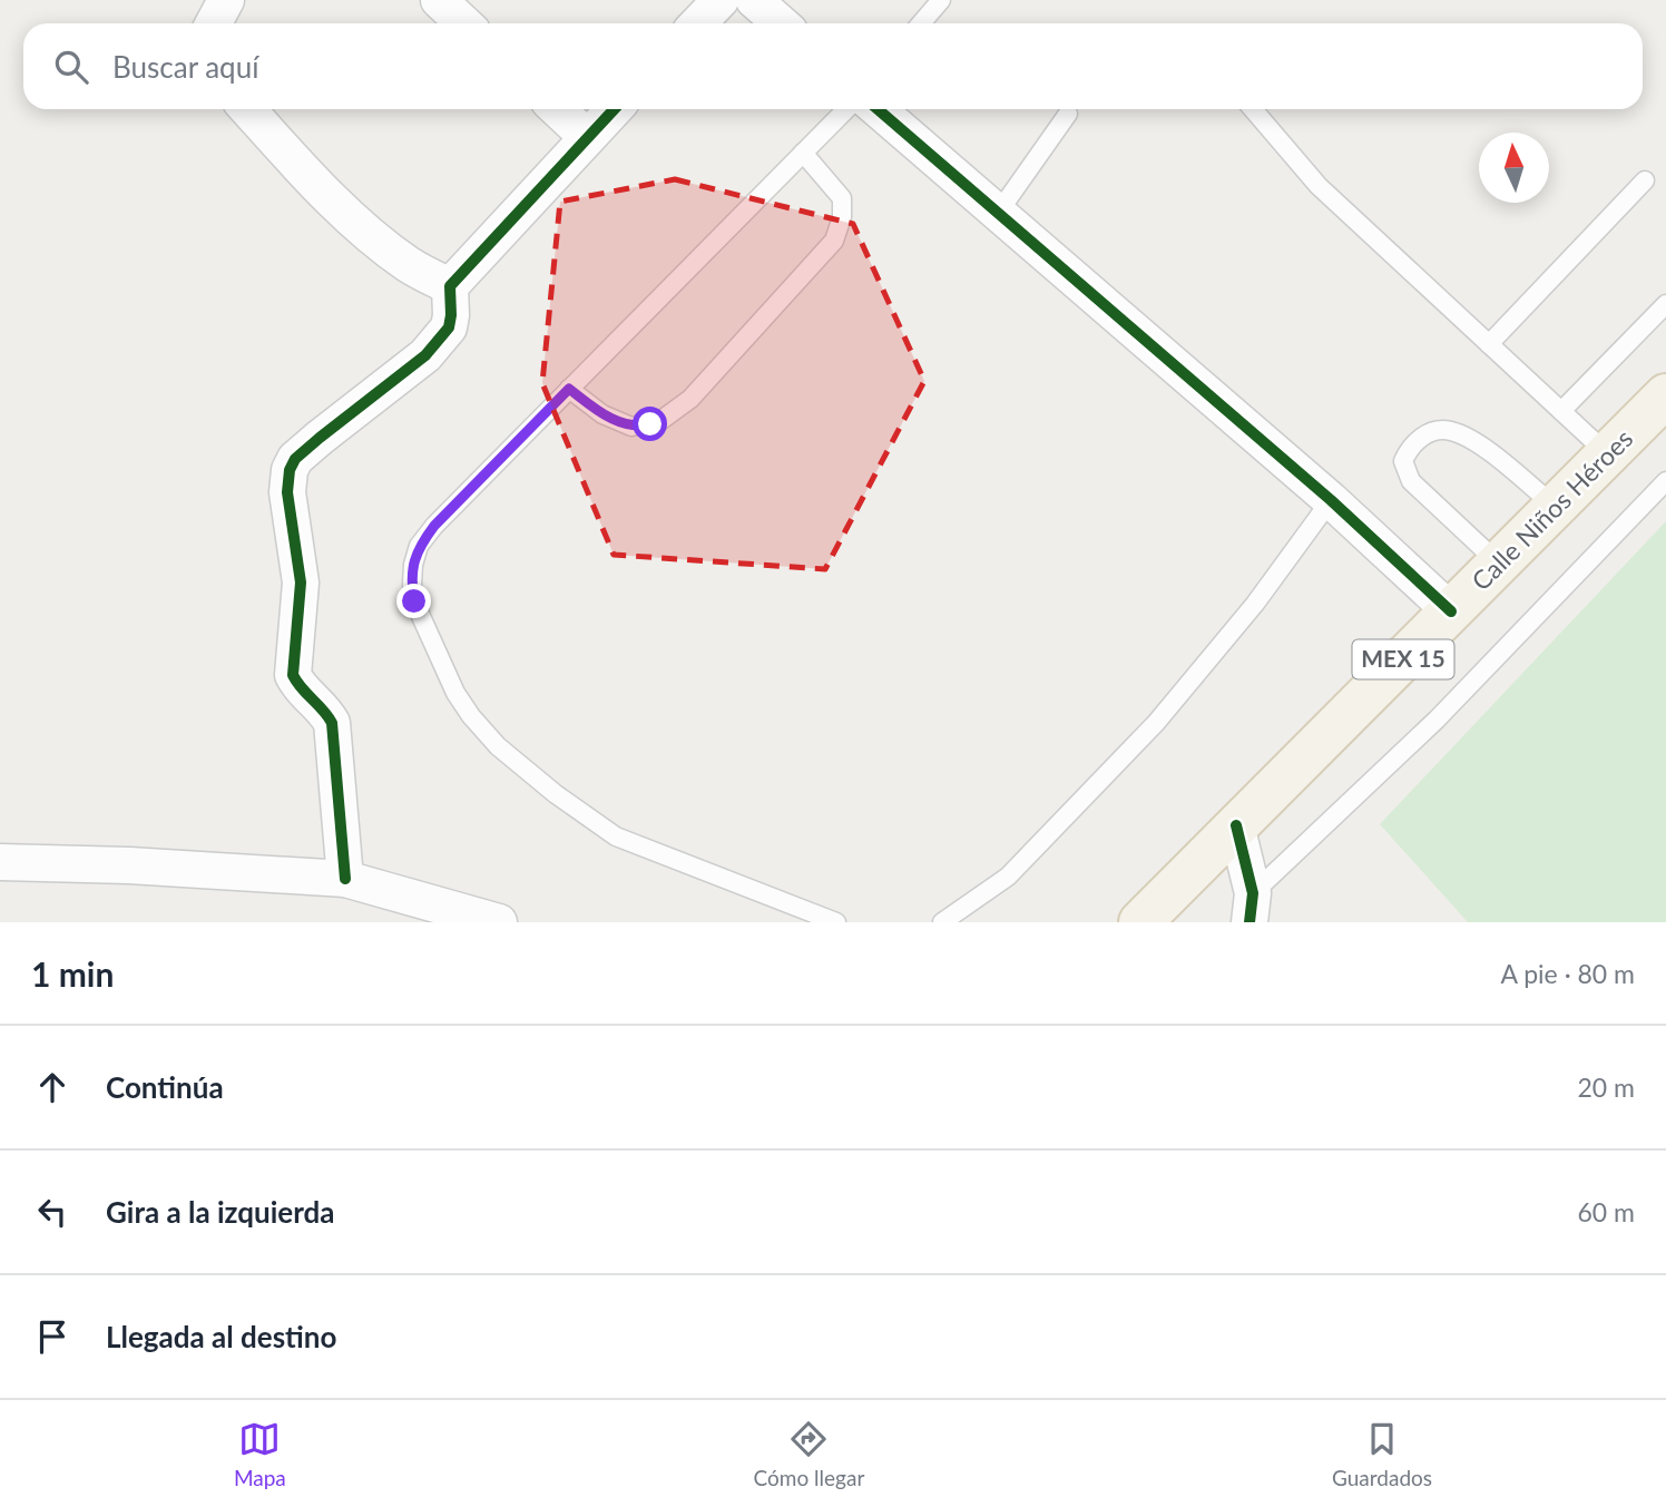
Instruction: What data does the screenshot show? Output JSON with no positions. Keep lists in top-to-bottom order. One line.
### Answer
{"streets":{"main road":["Calle Niños Héroes","MEX 15"]},"north":"top","page":{"search":"Buscar aquí","heading":["1 min","A pie · 80 m"],"list":[["Continúa","20 m"],["Gira a la izquierda","60 m"],"Llegada al destino"],"nav":["Mapa","Cómo llegar","Guardados"]}}
